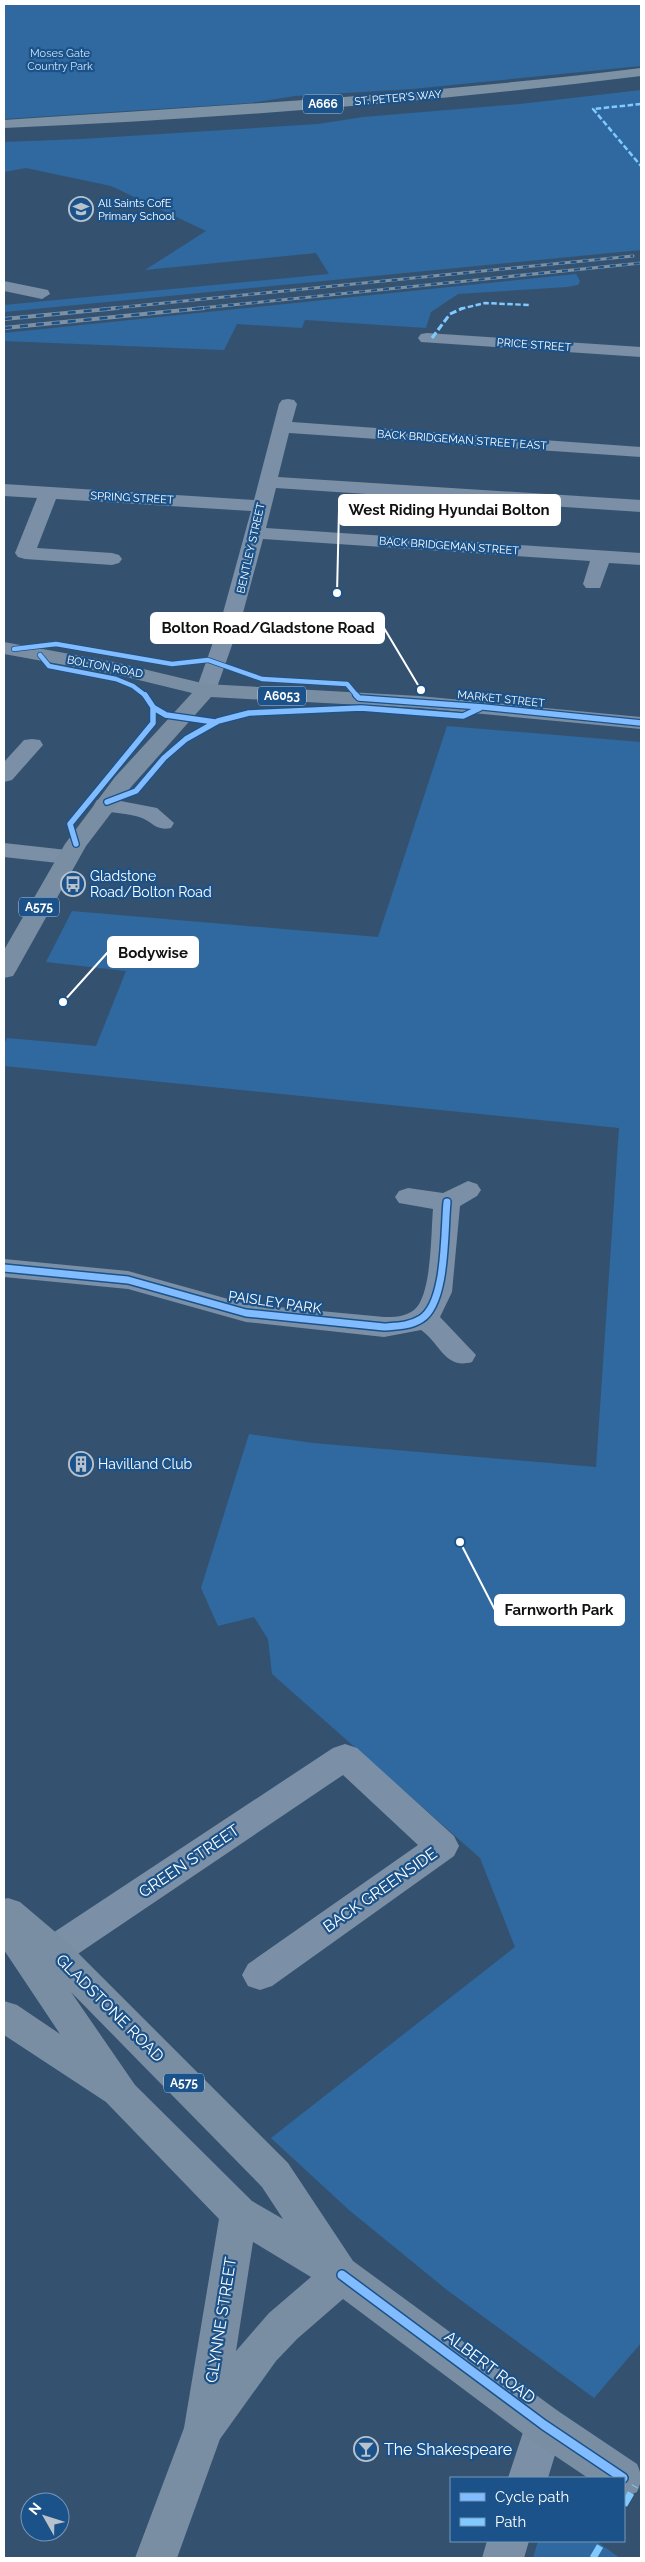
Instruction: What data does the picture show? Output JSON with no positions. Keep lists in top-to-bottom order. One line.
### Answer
{"streets":{"highway":["ST. PETER'S WAY","A666"],"main road":["BOLTON ROAD","A6053","MARKET STREET","A575","GLADSTONE ROAD","GLYNNE STREET","ALBERT ROAD"],"street":["PRICE STREET","BACK BRIDGEMAN STREET EAST","SPRING STREET","BACK BRIDGEMAN STREET","BENTLEY STREET","PAISLEY PARK","GREEN STREET","BACK GREENSIDE"]},"crossings":[["BACK BRIDGEMAN STREET EAST","BENTLEY STREET"],["SPRING STREET","BENTLEY STREET"],["BACK BRIDGEMAN STREET","BENTLEY STREET"],["BENTLEY STREET","BOLTON ROAD"],["BENTLEY STREET","MARKET STREET"],["BENTLEY STREET","A575"],["BOLTON ROAD","MARKET STREET"],["BOLTON ROAD","A575"],["MARKET STREET","A575"],["A575","GLADSTONE ROAD"],["A575","GLYNNE STREET"],["A575","ALBERT ROAD"],["GREEN STREET","BACK GREENSIDE"],["GREEN STREET","GLADSTONE ROAD"],["GLADSTONE ROAD","GLYNNE STREET"],["GLADSTONE ROAD","ALBERT ROAD"],["GLYNNE STREET","ALBERT ROAD"]],"parks":["Moses Gate Country Park"],"places":{"school or university":["All Saints CofE Primary School"],"other":["West Riding Hyundai Bolton","Bolton Road/Gladstone Road","Bodywise","Farnworth Park"],"bus stop":["Gladstone Road/Bolton Road"],"building":["Havilland Club"],"bar":["The Shakespeare"]},"legend":["Cycle path","Path"],"north":"top left"}
